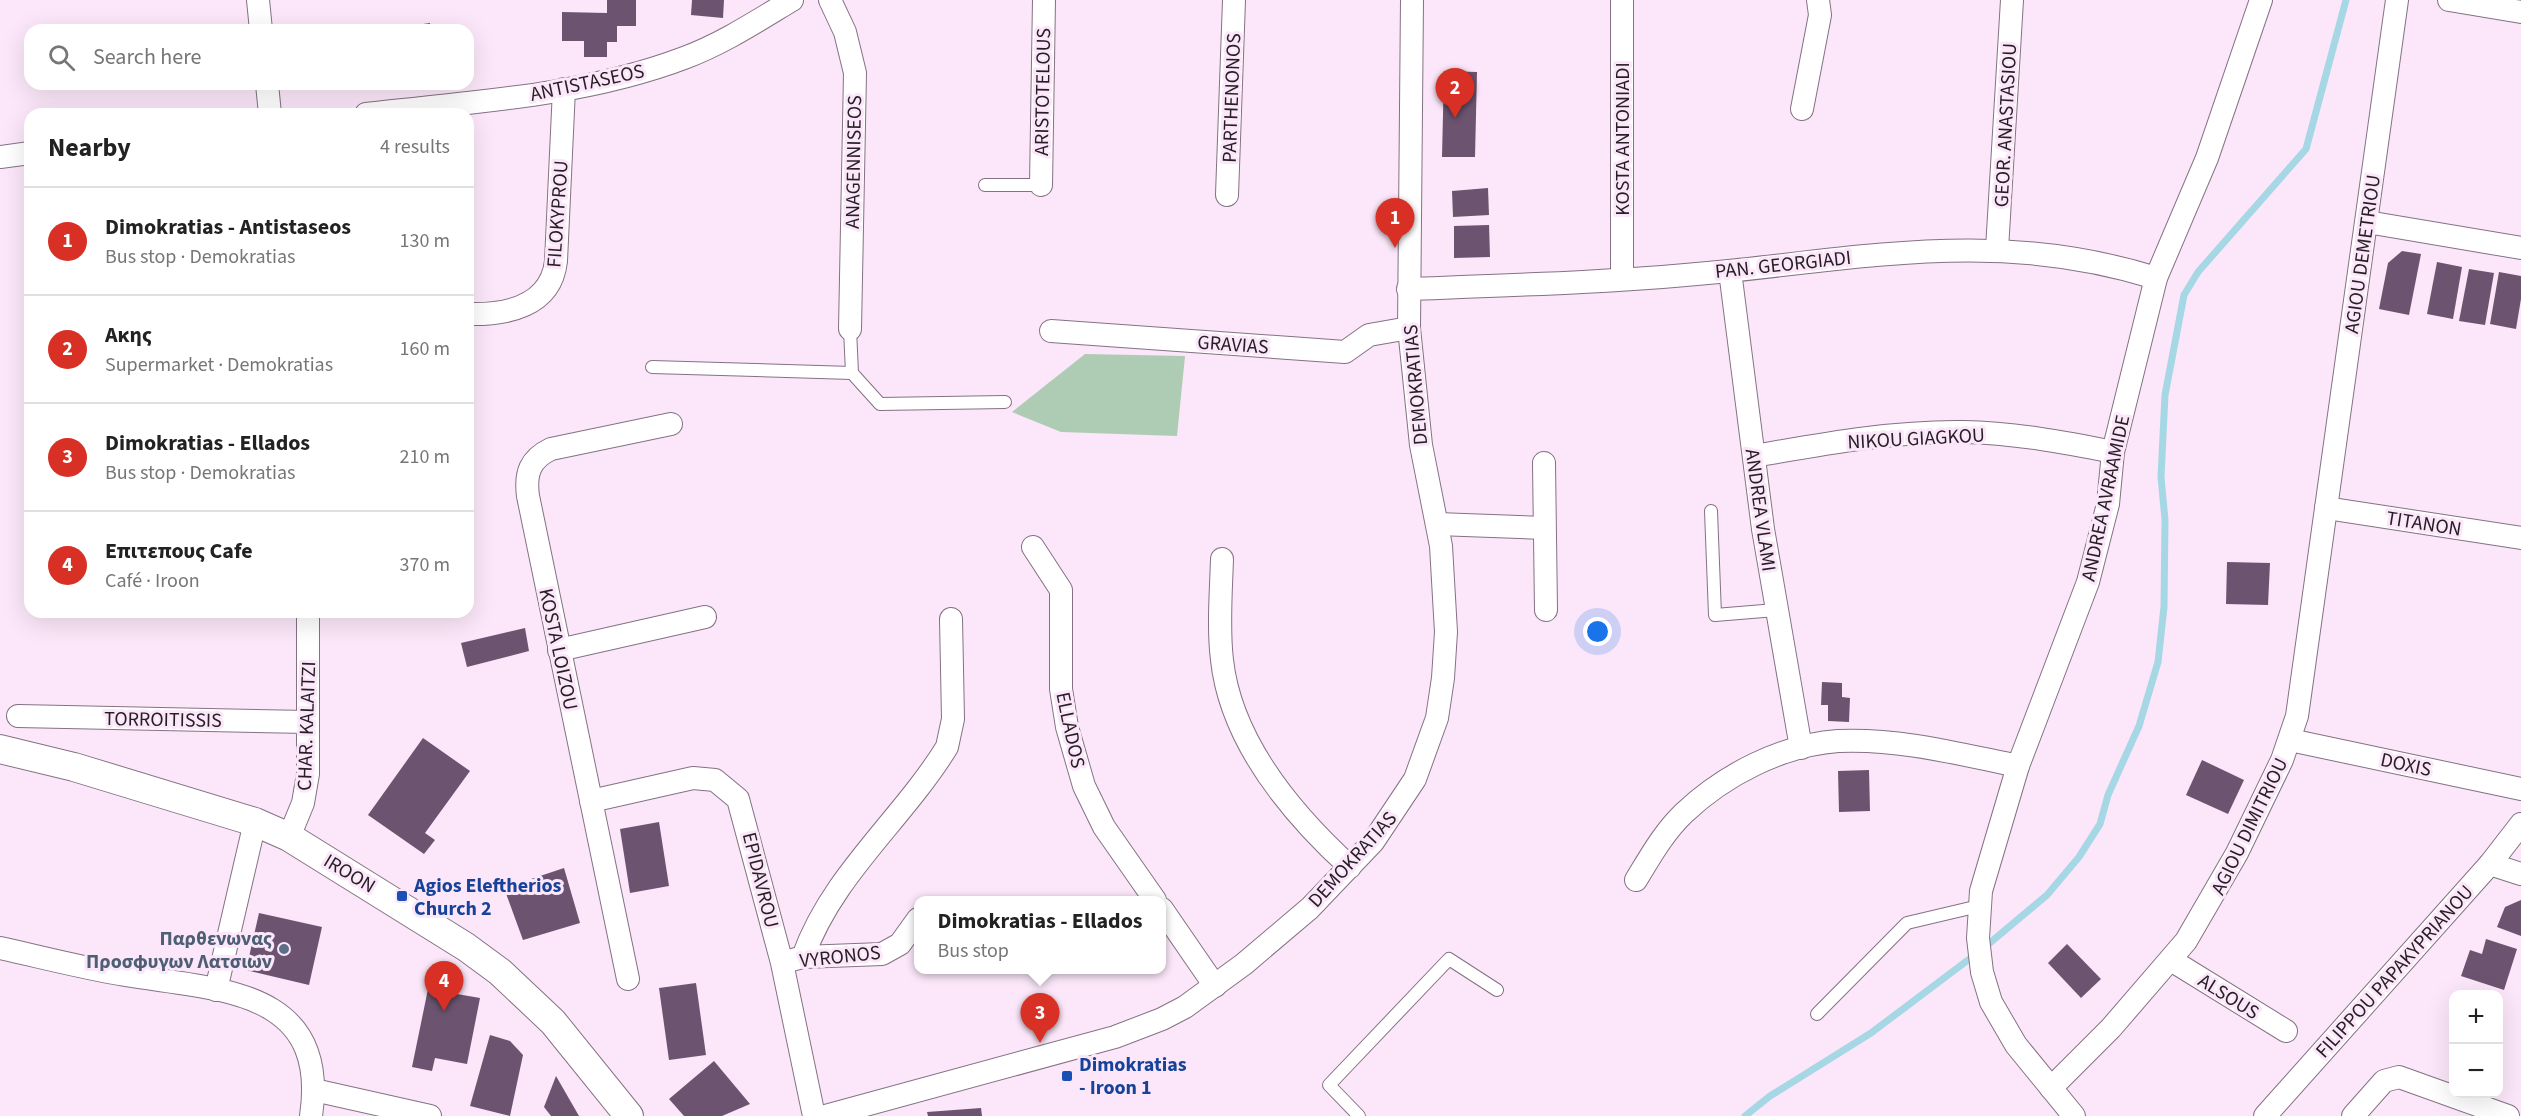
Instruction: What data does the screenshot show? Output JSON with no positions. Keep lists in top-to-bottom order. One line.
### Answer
{"streets":{"street":["ANTISTASEOS","ARISTOTELOUS","PARTHENONOS","GEOR. ANASTASIOU","KOSTA ANTONIADI","ANAGENNISEOS","FILOKYPROU","AGIOU DEMETRIOU","PAN. GEORGIADI","GRAVIAS","DEMOKRATIAS","NIKOU GIAGKOU","ANDREA AVRAAMIDE","ANDREA VLAMI","TITANON","KOSTA LOIZOU","TORROITISSIS","CHAR. KALAITZI","ELLADOS","DOXIS","AGIOU DIMITRIOU","IROON","EPIDAVROU","VYRONOS","FILIPPOU PAPAKYPRIANOU","ALSOUS"]},"crossings":[["ANTISTASEOS","FILOKYPROU"],["GEOR. ANASTASIOU","PAN. GEORGIADI"],["KOSTA ANTONIADI","PAN. GEORGIADI"],["AGIOU DEMETRIOU","TITANON"],["AGIOU DEMETRIOU","AGIOU DIMITRIOU"],["PAN. GEORGIADI","DEMOKRATIAS"],["PAN. GEORGIADI","ANDREA AVRAAMIDE"],["PAN. GEORGIADI","ANDREA VLAMI"],["GRAVIAS","DEMOKRATIAS"],["NIKOU GIAGKOU","ANDREA AVRAAMIDE"],["NIKOU GIAGKOU","ANDREA VLAMI"],["ANDREA AVRAAMIDE","AGIOU DIMITRIOU"],["TITANON","AGIOU DIMITRIOU"],["KOSTA LOIZOU","EPIDAVROU"],["TORROITISSIS","CHAR. KALAITZI"],["CHAR. KALAITZI","IROON"],["DOXIS","AGIOU DIMITRIOU"],["AGIOU DIMITRIOU","ALSOUS"],["EPIDAVROU","VYRONOS"]],"places":{"transit":["Agios Eleftherios Church 2","Dimokratias - Iroon 1"],"other":["Παρθενωνας Προσφυγων Λατσιων"]},"page":{"search":"Search here","pins":["2","1","4","3"],"heading":["Nearby","4 results"],"list":[{"mark":"1","name":"Dimokratias - Antistaseos","note":"Bus stop · Demokratias","value":"130 m"},{"mark":"2","name":"Ακης","note":"Supermarket · Demokratias","value":"160 m"},{"mark":"3","name":"Dimokratias - Ellados","note":"Bus stop · Demokratias","value":"210 m"},{"mark":"4","name":"Επιτεπους Cafe","note":"Café · Iroon","value":"370 m"}],"popup":["Dimokratias - Ellados","Bus stop"],"map_buttons":["+","−"]}}
